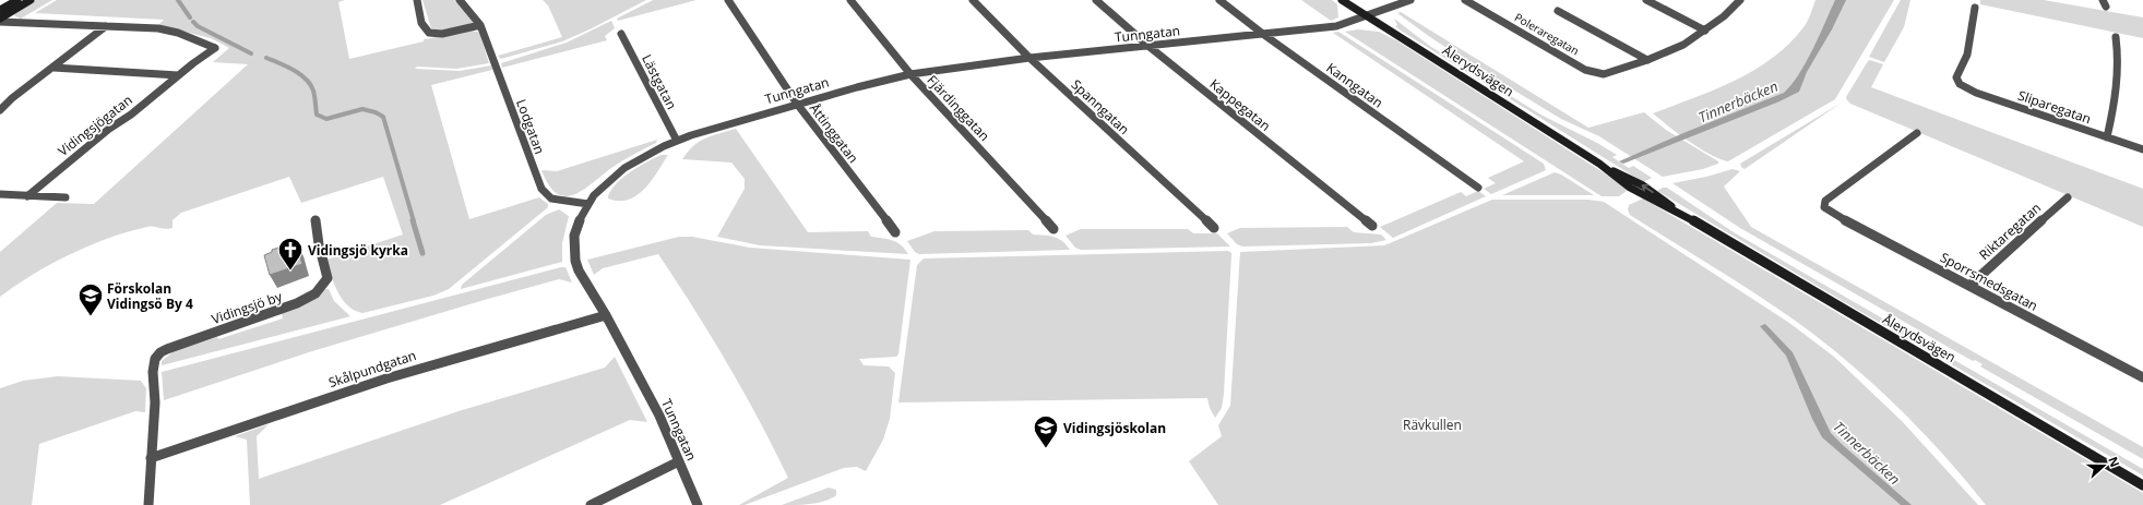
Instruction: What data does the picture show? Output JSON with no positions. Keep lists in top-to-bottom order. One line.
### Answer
{"streets":{"main road":["Ålerydsvägen"],"street":["Tunngatan","Poleraregatan","Lästgatan","Kanngatan","Kappegatan","Spanngatan","Sliparegatan","Fjärdinggatan","Vidingsjögatan","Lodgatan","Åttinggatan","Riktaregatan","Sporrsmedsgatan","Vidingsjö by","Skålpundgatan"]},"crossings":[["Tunngatan","Ålerydsvägen"],["Tunngatan","Lästgatan"],["Tunngatan","Kanngatan"],["Tunngatan","Kappegatan"],["Tunngatan","Spanngatan"],["Tunngatan","Fjärdinggatan"],["Tunngatan","Lodgatan"],["Tunngatan","Åttinggatan"],["Tunngatan","Skålpundgatan"],["Riktaregatan","Sporrsmedsgatan"],["Vidingsjö by","Skålpundgatan"]],"water":["Tinnerbäcken"],"parks":["Rävkullen"],"places":{"church":["Vidingsjö kyrka"],"school or university":["Förskolan Vidingsö By 4","Vidingsjöskolan"]},"north":"right"}
